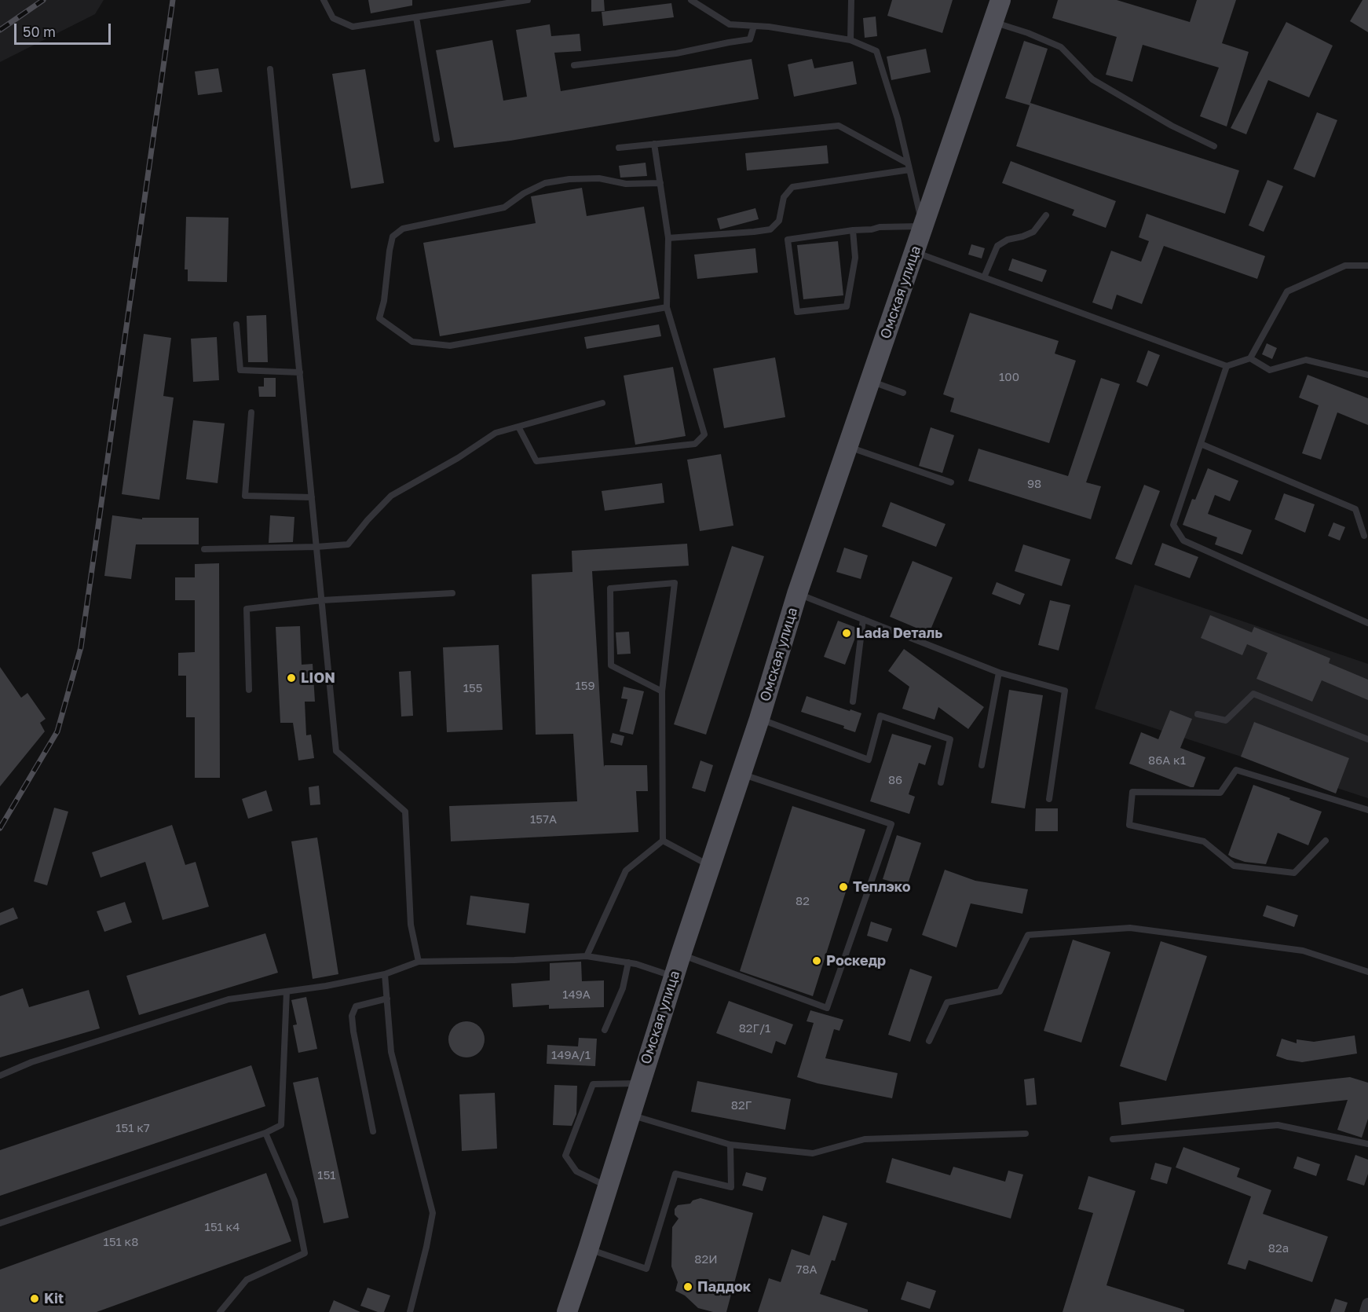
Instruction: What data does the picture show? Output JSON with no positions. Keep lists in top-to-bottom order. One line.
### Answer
{"streets":{"main road":["Омская улица"]},"places":["Lada Dеталь","LION","Теплэко","Роскедр","Паддок","Kit"],"house_numbers":["100","98","159","155","86А к1","86","157А","82","149А","82Г/1","149А/1","82Г","151 к7","151","151 к4","151 к8","82а","82И","78А"],"scale_bar":"50 m"}
